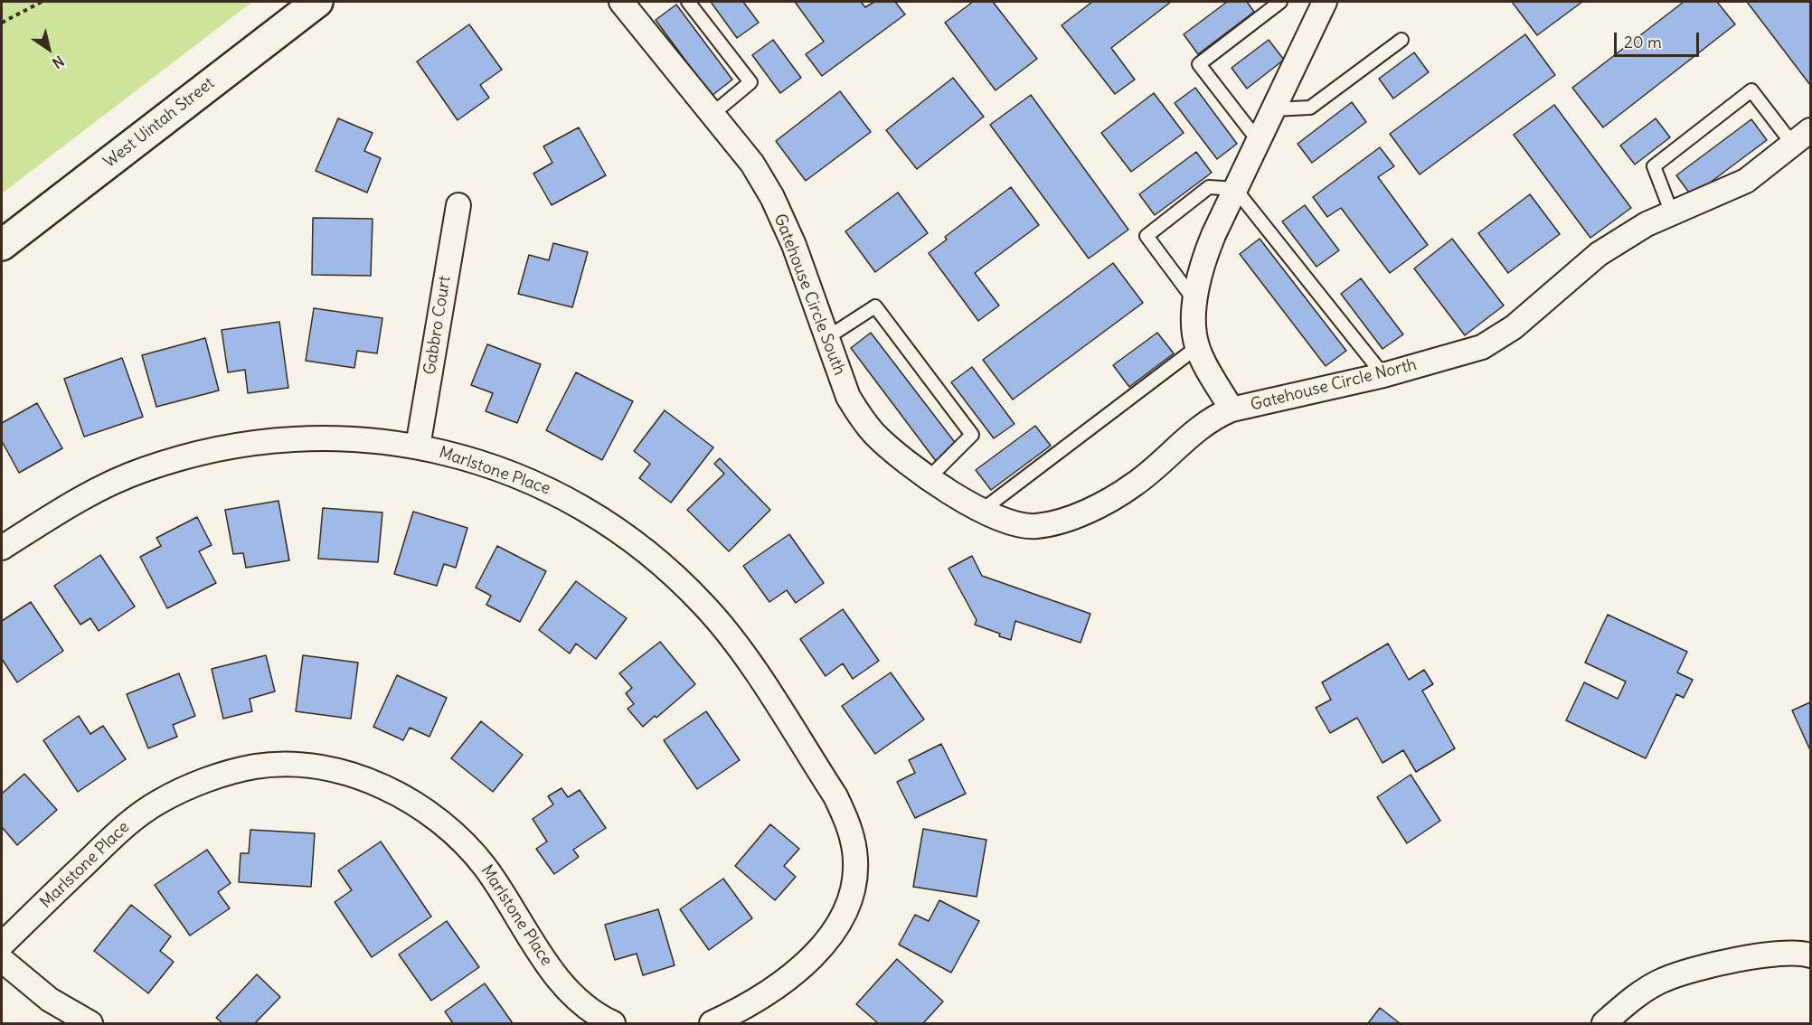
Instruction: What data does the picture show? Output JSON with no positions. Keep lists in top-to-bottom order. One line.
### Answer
{"streets":{"main road":["West Uintah Street"],"street":["Gatehouse Circle South","Gabbro Court","Gatehouse Circle North","Marlstone Place"]},"crossings":[["Gatehouse Circle South","Gatehouse Circle North"],["Gabbro Court","Marlstone Place"]],"scale_bar":"20 m","north":"bottom right"}
